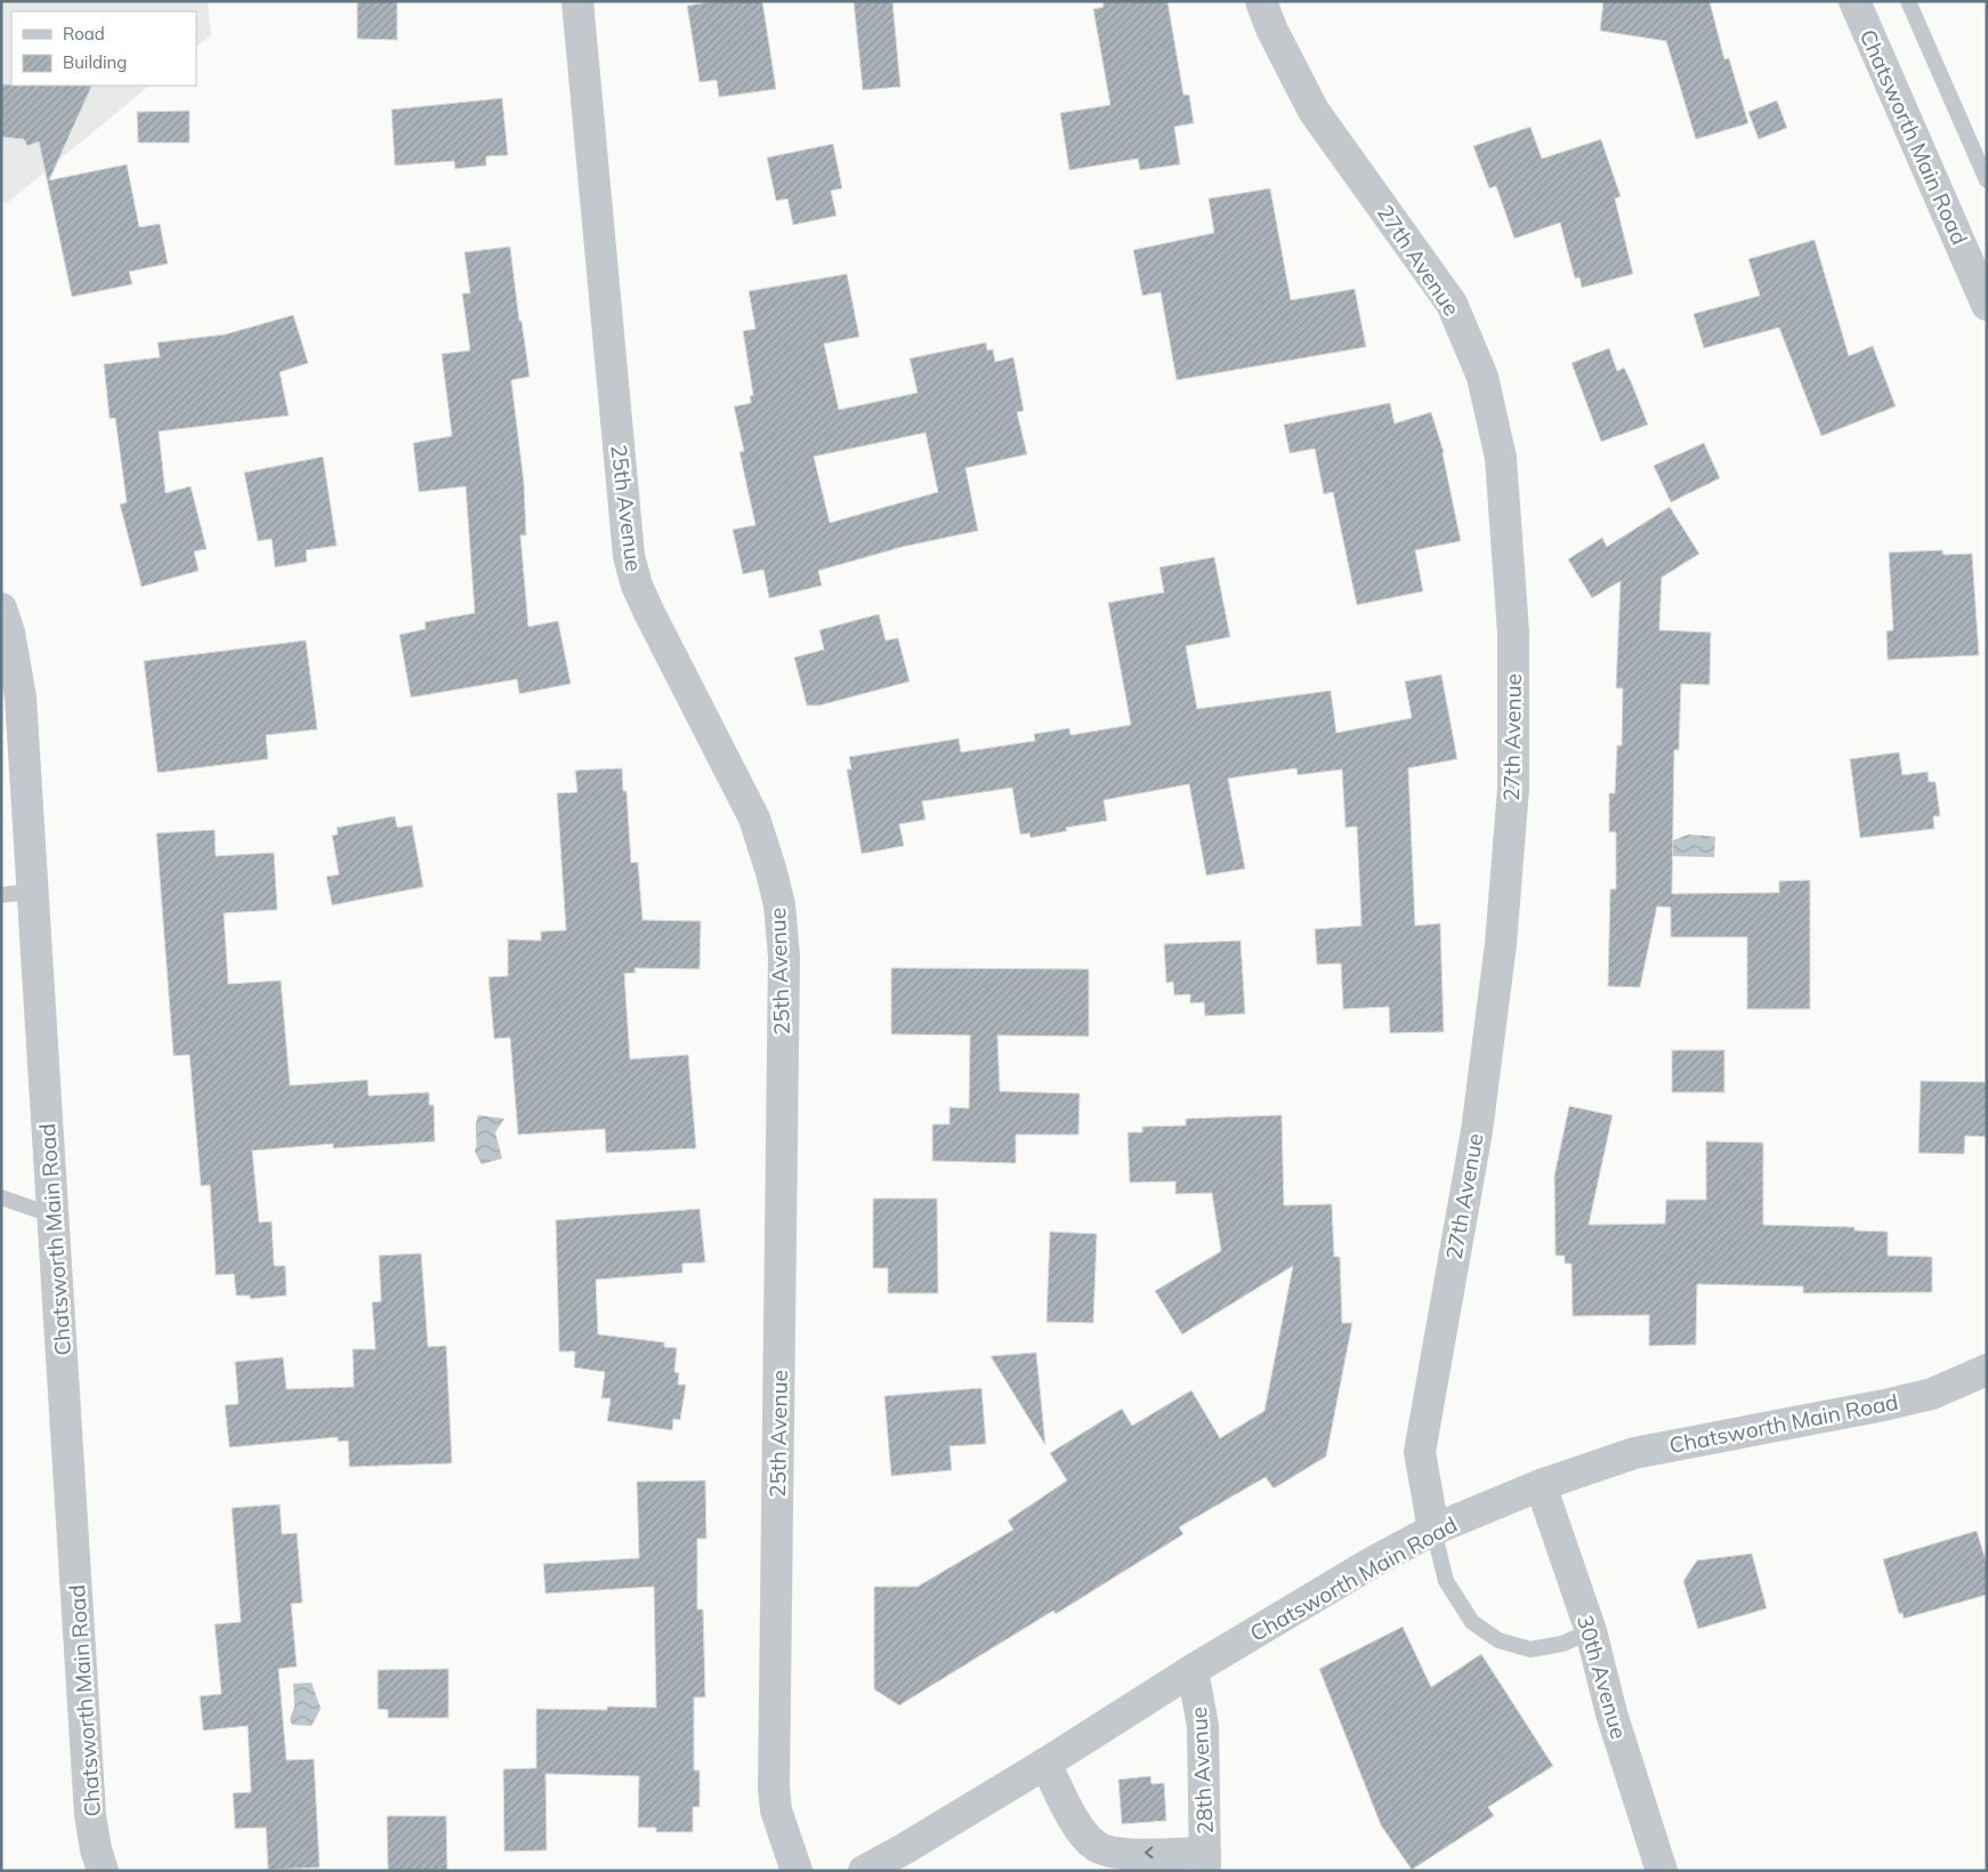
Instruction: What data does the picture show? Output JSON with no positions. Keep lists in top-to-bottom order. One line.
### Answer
{"streets":{"street":["Chatsworth Main Road","27th Avenue","25th Avenue","30th Avenue","28th Avenue"]},"crossings":[["Chatsworth Main Road","27th Avenue"],["Chatsworth Main Road","30th Avenue"],["Chatsworth Main Road","28th Avenue"]],"legend":["Road","Building"]}
